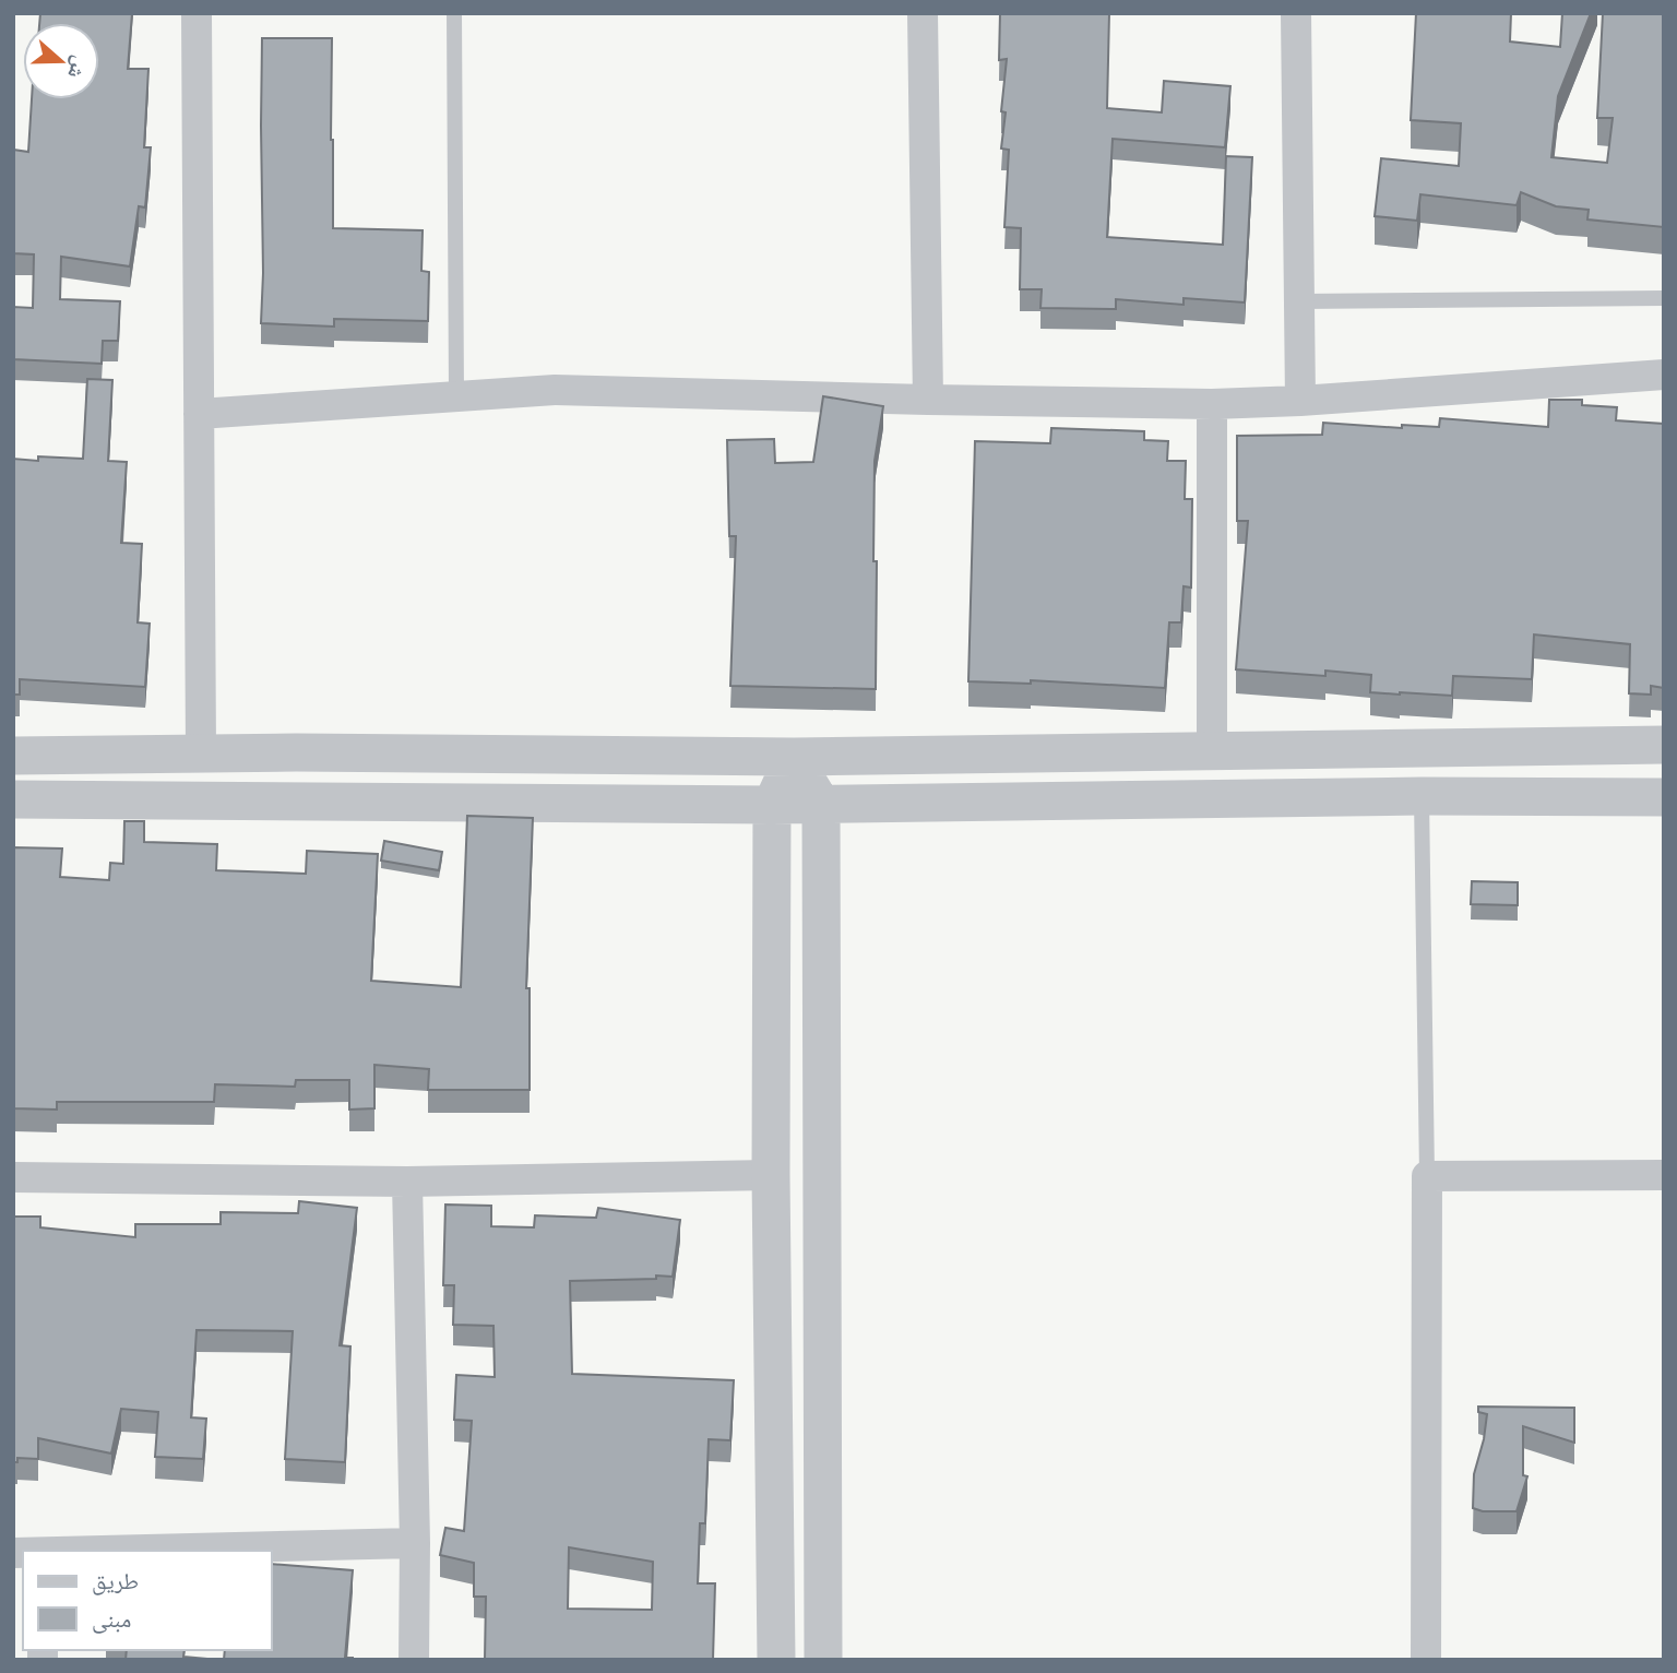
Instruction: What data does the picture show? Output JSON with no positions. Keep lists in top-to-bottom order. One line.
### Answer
{"legend":["طريق","مبنى"],"north":"right"}
